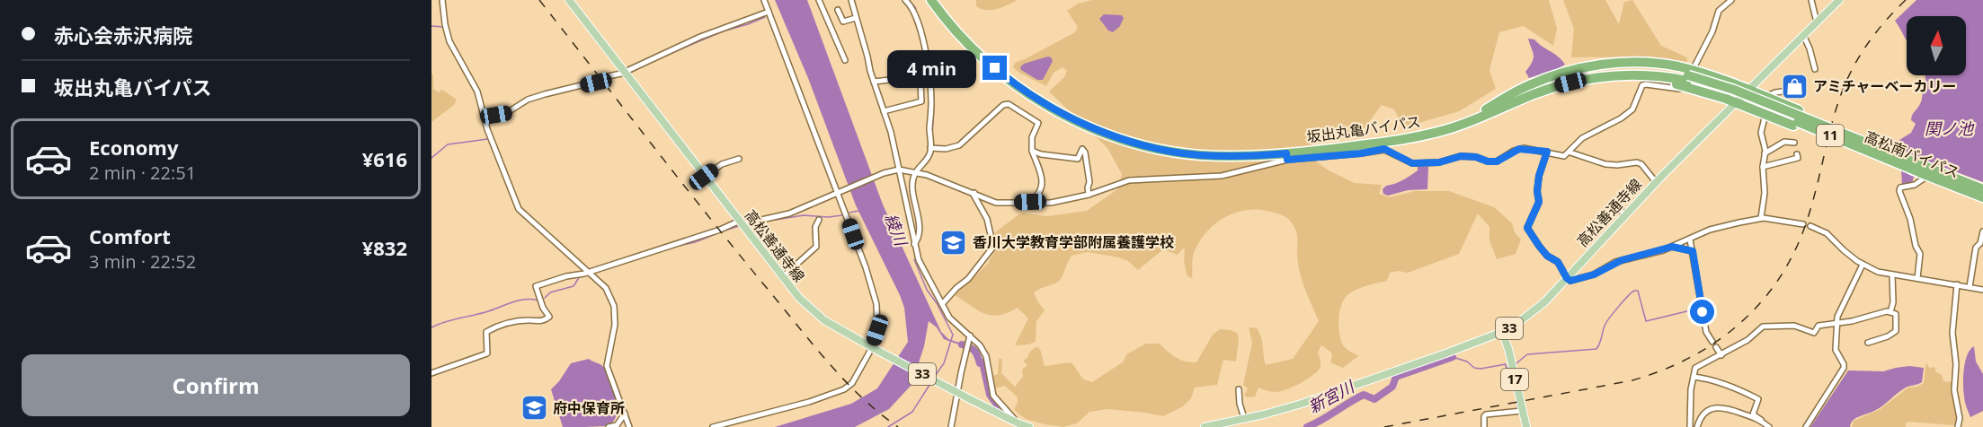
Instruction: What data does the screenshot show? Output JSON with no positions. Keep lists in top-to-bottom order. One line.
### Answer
{"streets":{"highway":["坂出丸亀バイパス","11","高松南バイパス"],"main road":["高松善通寺線","33","17"]},"crossings":[["坂出丸亀バイパス","11"],["坂出丸亀バイパス","高松南バイパス"],["坂出丸亀バイパス","高松善通寺線"],["11","高松南バイパス"],["11","高松善通寺線"],["高松南バイパス","高松善通寺線"],["高松善通寺線","17"]],"water":["関ノ池","綾川","新宮川"],"places":{"shop":["アミチャーベーカリー"],"school or university":["香川大学教育学部附属養護学校","府中保育所"]},"north":"top","page":{"banner":["赤心会赤沢病院","坂出丸亀バイパス"],"bubble":"4 min","list":[{"name":"Economy","note":"2 min · 22:51","value":"¥616"},{"name":"Comfort","note":"3 min · 22:52","value":"¥832"}],"buttons":"Confirm"}}
